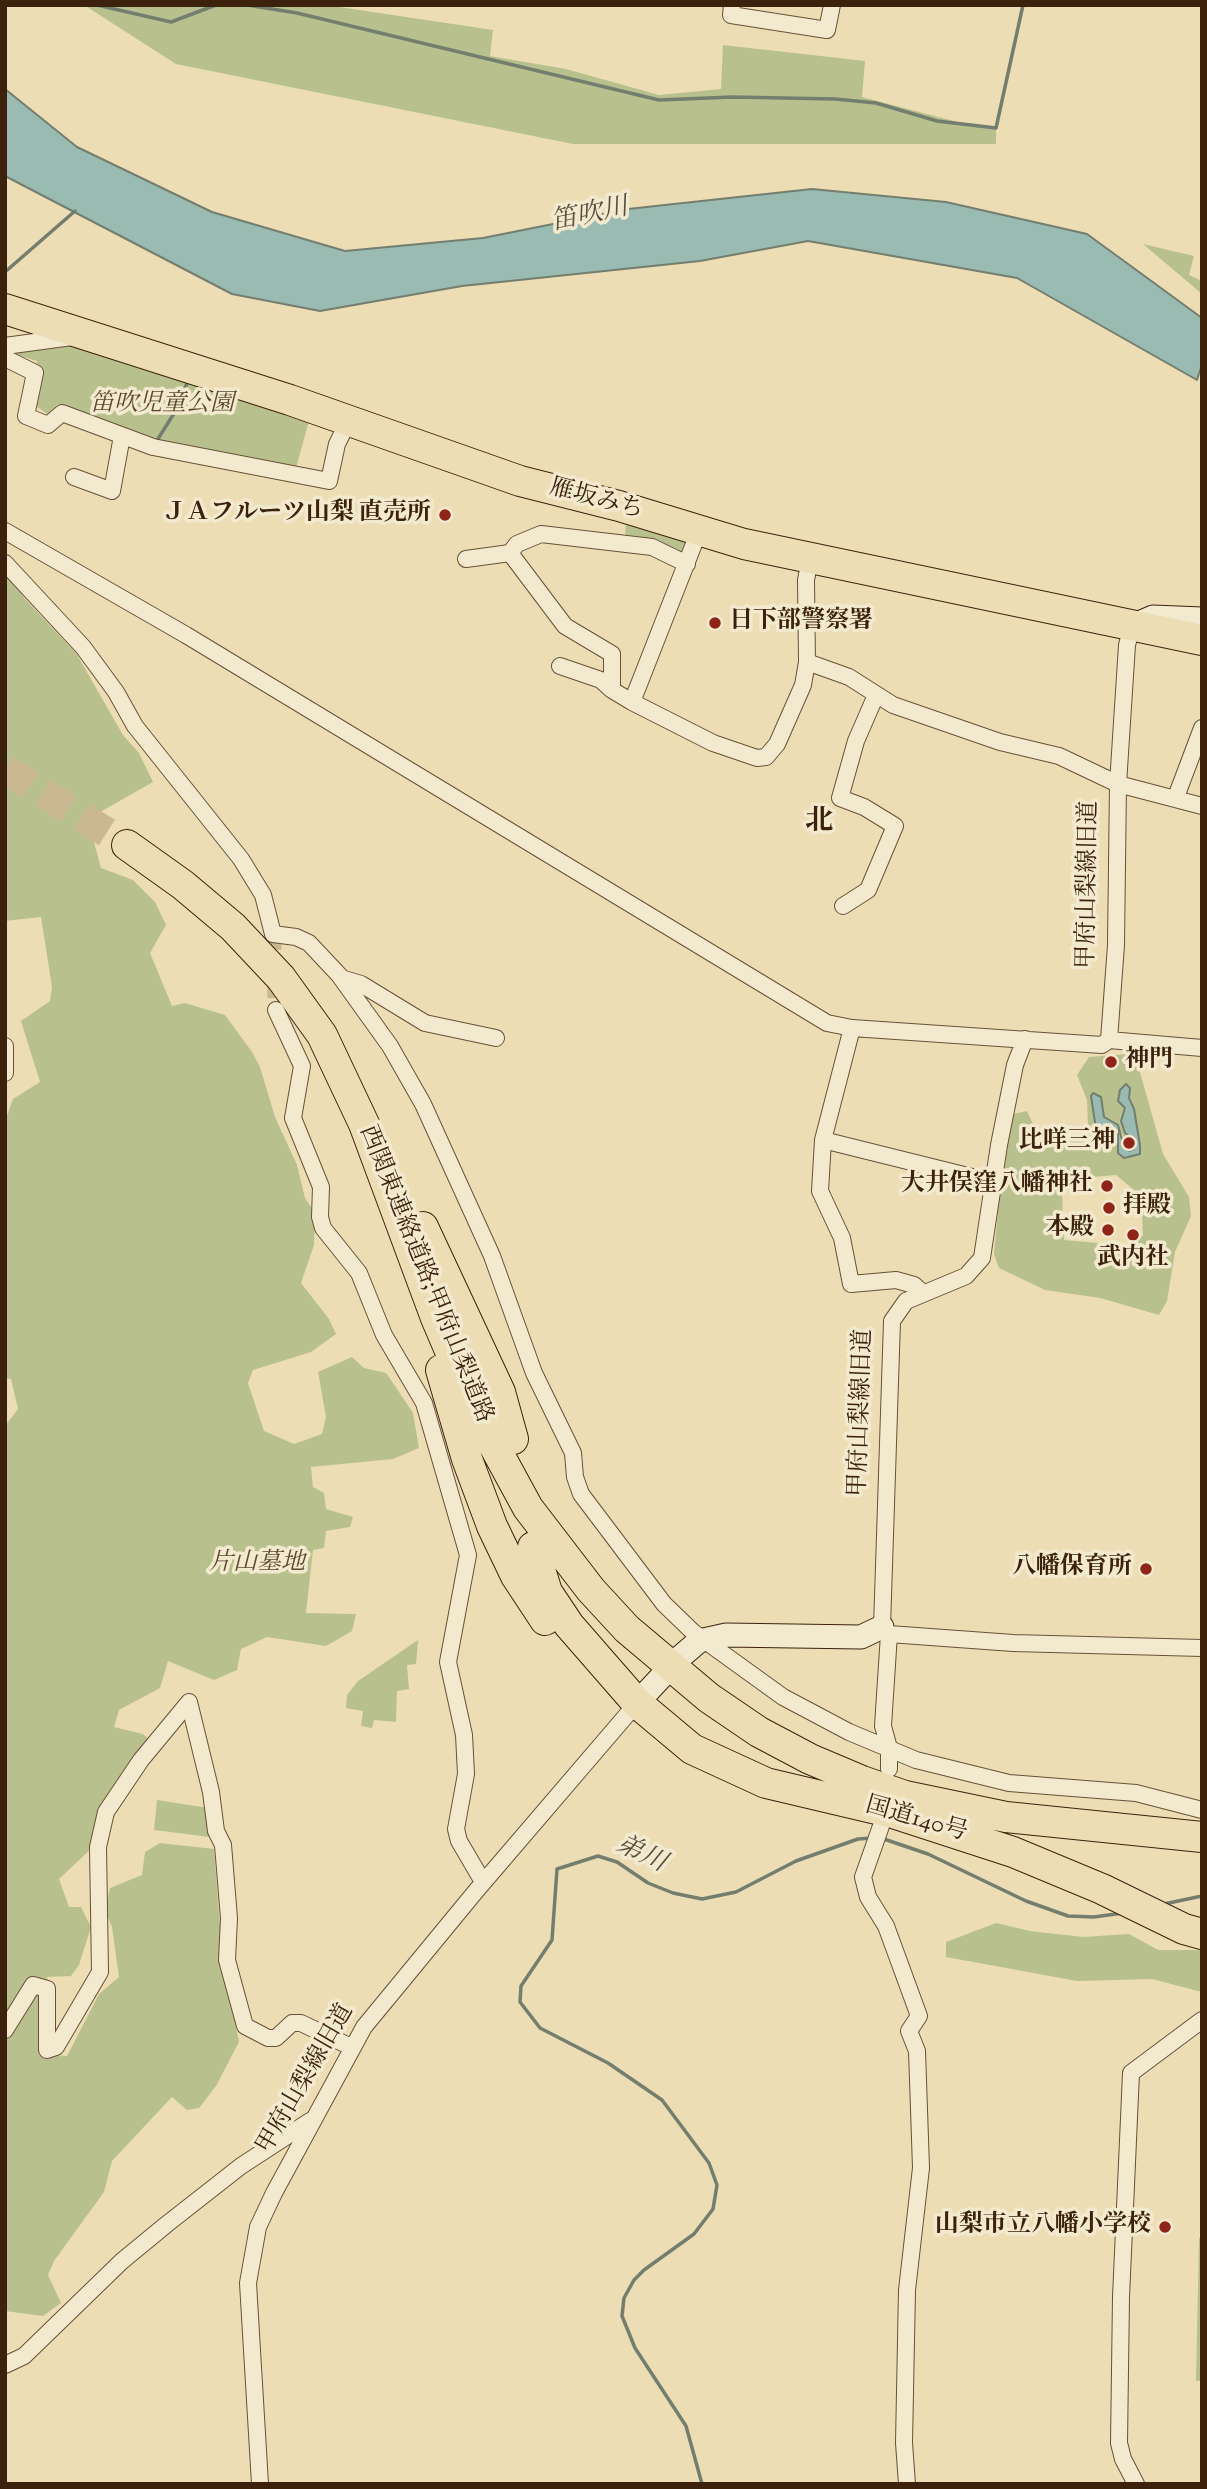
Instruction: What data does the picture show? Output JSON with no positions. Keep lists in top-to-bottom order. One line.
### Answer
{"streets":{"highway":["雁坂みち","西関東連絡道路;甲府山梨道路","国道140号"],"street":["甲府山梨線旧道"]},"crossings":[["雁坂みち","甲府山梨線旧道"],["甲府山梨線旧道","国道140号"]],"districts":["北"],"water":["笛吹川","弟川"],"parks":["笛吹児童公園","片山墓地"],"places":["ＪＡフルーツ山梨 直売所","日下部警察署","神門","比咩三神","大井俣窪八幡神社","拝殿","本殿","武内社","八幡保育所","山梨市立八幡小学校"]}
